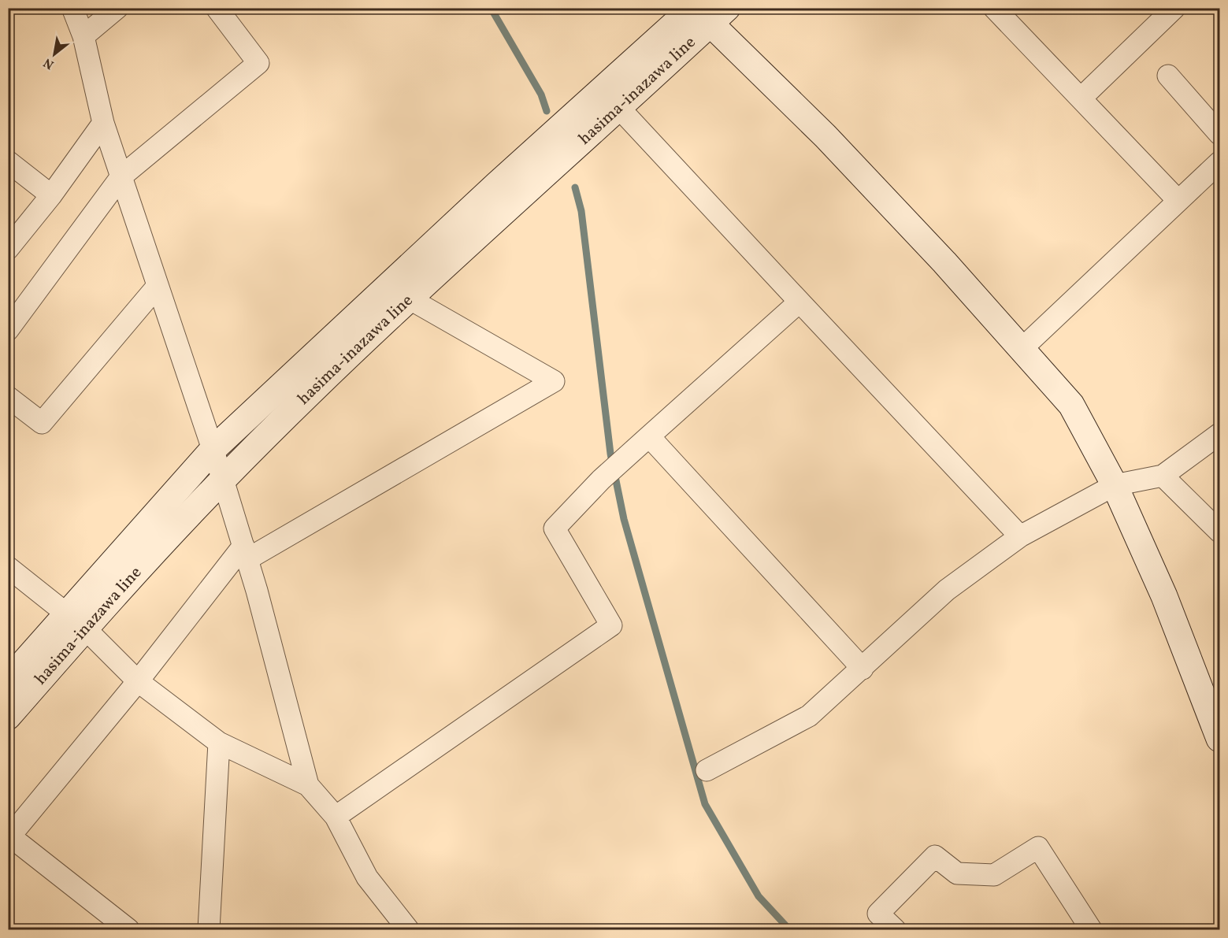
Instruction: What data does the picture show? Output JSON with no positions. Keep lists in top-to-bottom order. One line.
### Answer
{"streets":{"main road":["hasima-inazawa line"]},"north":"bottom left"}
